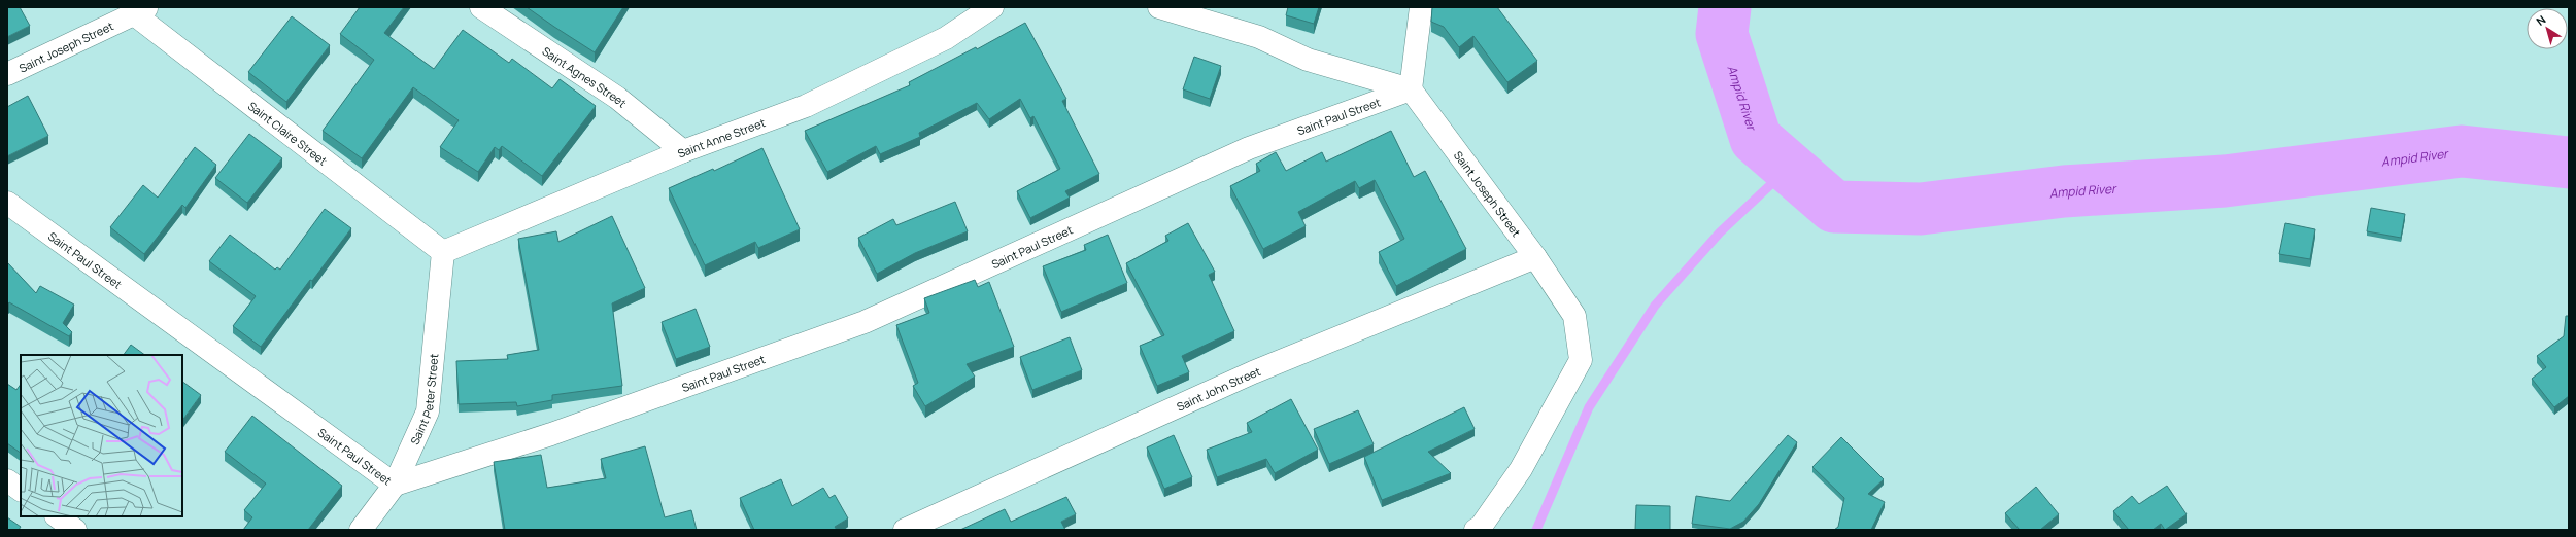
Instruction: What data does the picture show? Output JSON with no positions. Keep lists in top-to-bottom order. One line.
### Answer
{"streets":{"street":["Saint Joseph Street","Saint Agnes Street","Saint Paul Street","Saint Claire Street","Saint Anne Street","Saint John Street","Saint Peter Street"]},"crossings":[["Saint Joseph Street","Saint Paul Street"],["Saint Joseph Street","Saint Claire Street"],["Saint Joseph Street","Saint John Street"],["Saint Agnes Street","Saint Anne Street"],["Saint Paul Street","Saint Peter Street"],["Saint Claire Street","Saint Anne Street"],["Saint Claire Street","Saint Peter Street"],["Saint Anne Street","Saint Peter Street"]],"water":["Ampid River"],"north":"top left"}
